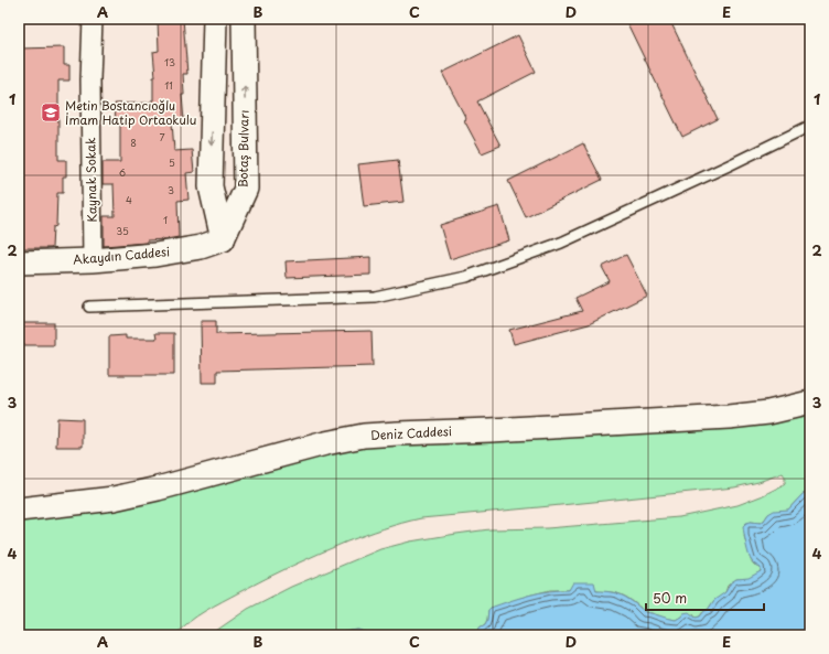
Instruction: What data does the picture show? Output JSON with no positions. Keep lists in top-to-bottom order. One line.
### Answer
{"streets":{"street":["Botaş Bulvarı","Kaynak Sokak","Akaydın Caddesi","Deniz Caddesi"]},"crossings":[["Botaş Bulvarı","Akaydın Caddesi"],["Kaynak Sokak","Akaydın Caddesi"]],"places":{"school or university":["Metin Bostancıoğlu İmam Hatip Ortaokulu"]},"house_numbers":["13","11","7","8","5","6","3","4","1","35"],"scale_bar":"50 m","grid":{"columns":["A","B","C","D","E"],"rows":["1","2","3","4"]}}
